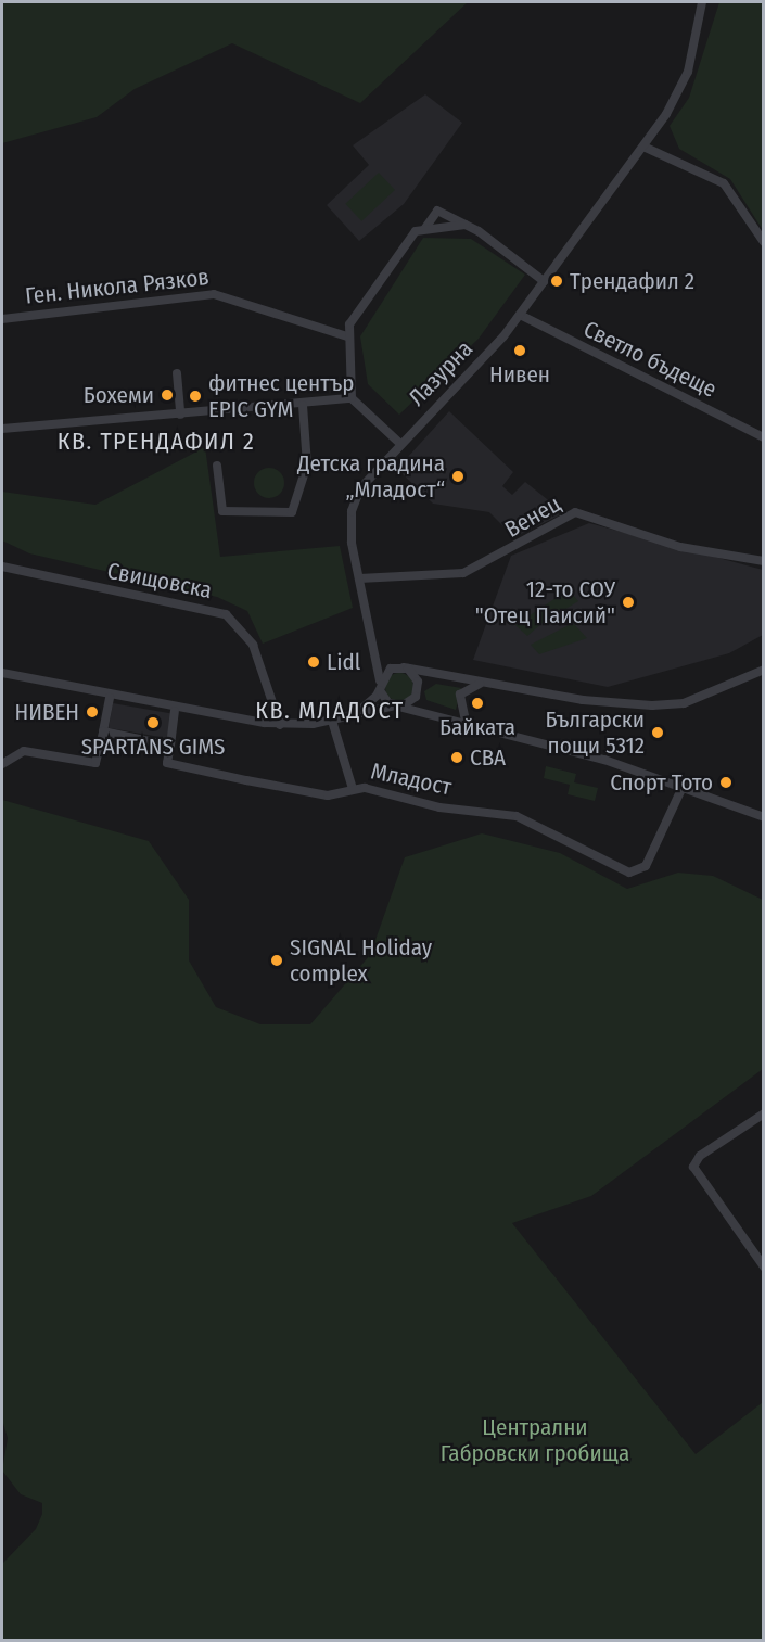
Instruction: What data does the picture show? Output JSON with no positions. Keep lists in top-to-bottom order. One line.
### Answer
{"streets":{"street":["Ген. Никола Рязков","Светло бъдеще","Лазурна","Венец","Свищовска","Младост"]},"crossings":[["Светло бъдеще","Лазурна"],["Лазурна","Венец"]],"districts":["КВ. ТРЕНДАФИЛ 2","КВ. МЛАДОСТ"],"parks":["Централни Габровски гробища"],"places":["Трендафил 2","Нивен","Бохеми","фитнес център EPIC GYM","Детска градина „Младост“","12-то СОУ \"Отец Паисий\"","Lidl","Байката","НИВЕН","SPARTANS GIMS","Български пощи 5312","CBA","Спорт Тото","SIGNAL Holiday complex"]}
